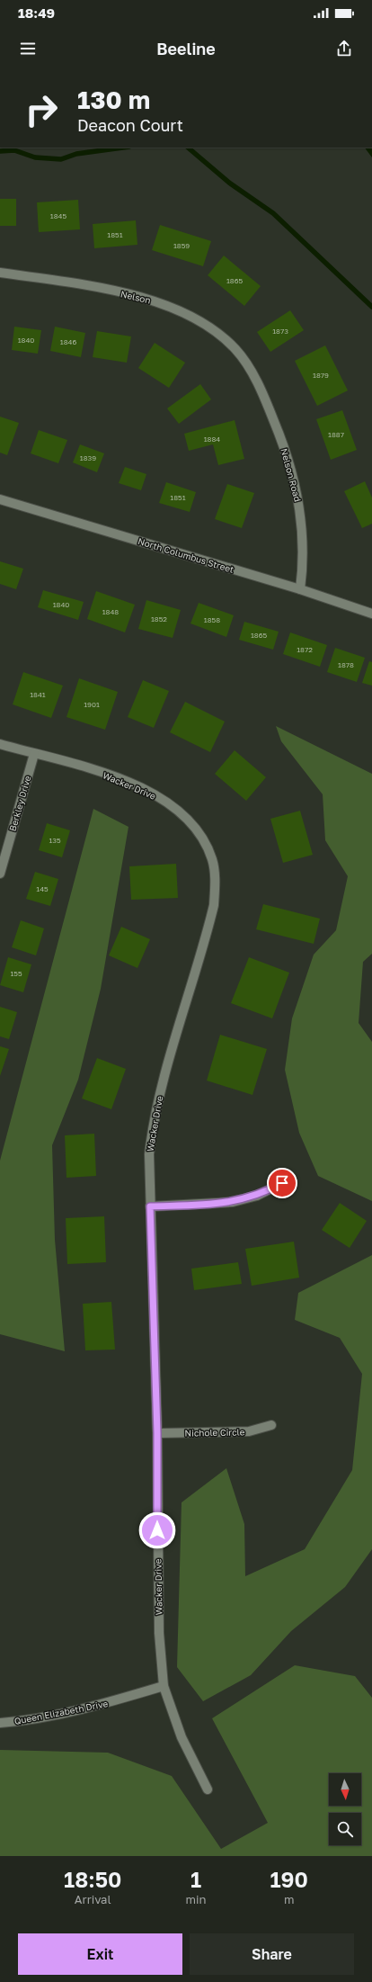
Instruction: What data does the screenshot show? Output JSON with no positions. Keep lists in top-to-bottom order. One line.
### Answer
{"streets":{"street":["Nelson","Nelson Road","North Columbus Street","Wacker Drive","Berkley Drive","Nichole Circle","Queen Elizabeth Drive"]},"crossings":[["Nelson","Nelson Road"],["Nelson Road","North Columbus Street"],["Wacker Drive","Berkley Drive"],["Wacker Drive","Nichole Circle"],["Wacker Drive","Queen Elizabeth Drive"]],"house_numbers":["1845","1851","1859","1865","1873","1840","1846","1879","1887","1884","1839","1851","1840","1848","1852","1858","1865","1872","1878","1841","1901","135","145","155"],"north":"bottom","page":{"status":"18:49","header":"Beeline","turn":["130 m","Deacon Court"],"eta":["18:50","Arrival","1","min","190","m"],"buttons":["Exit","Share"]}}
